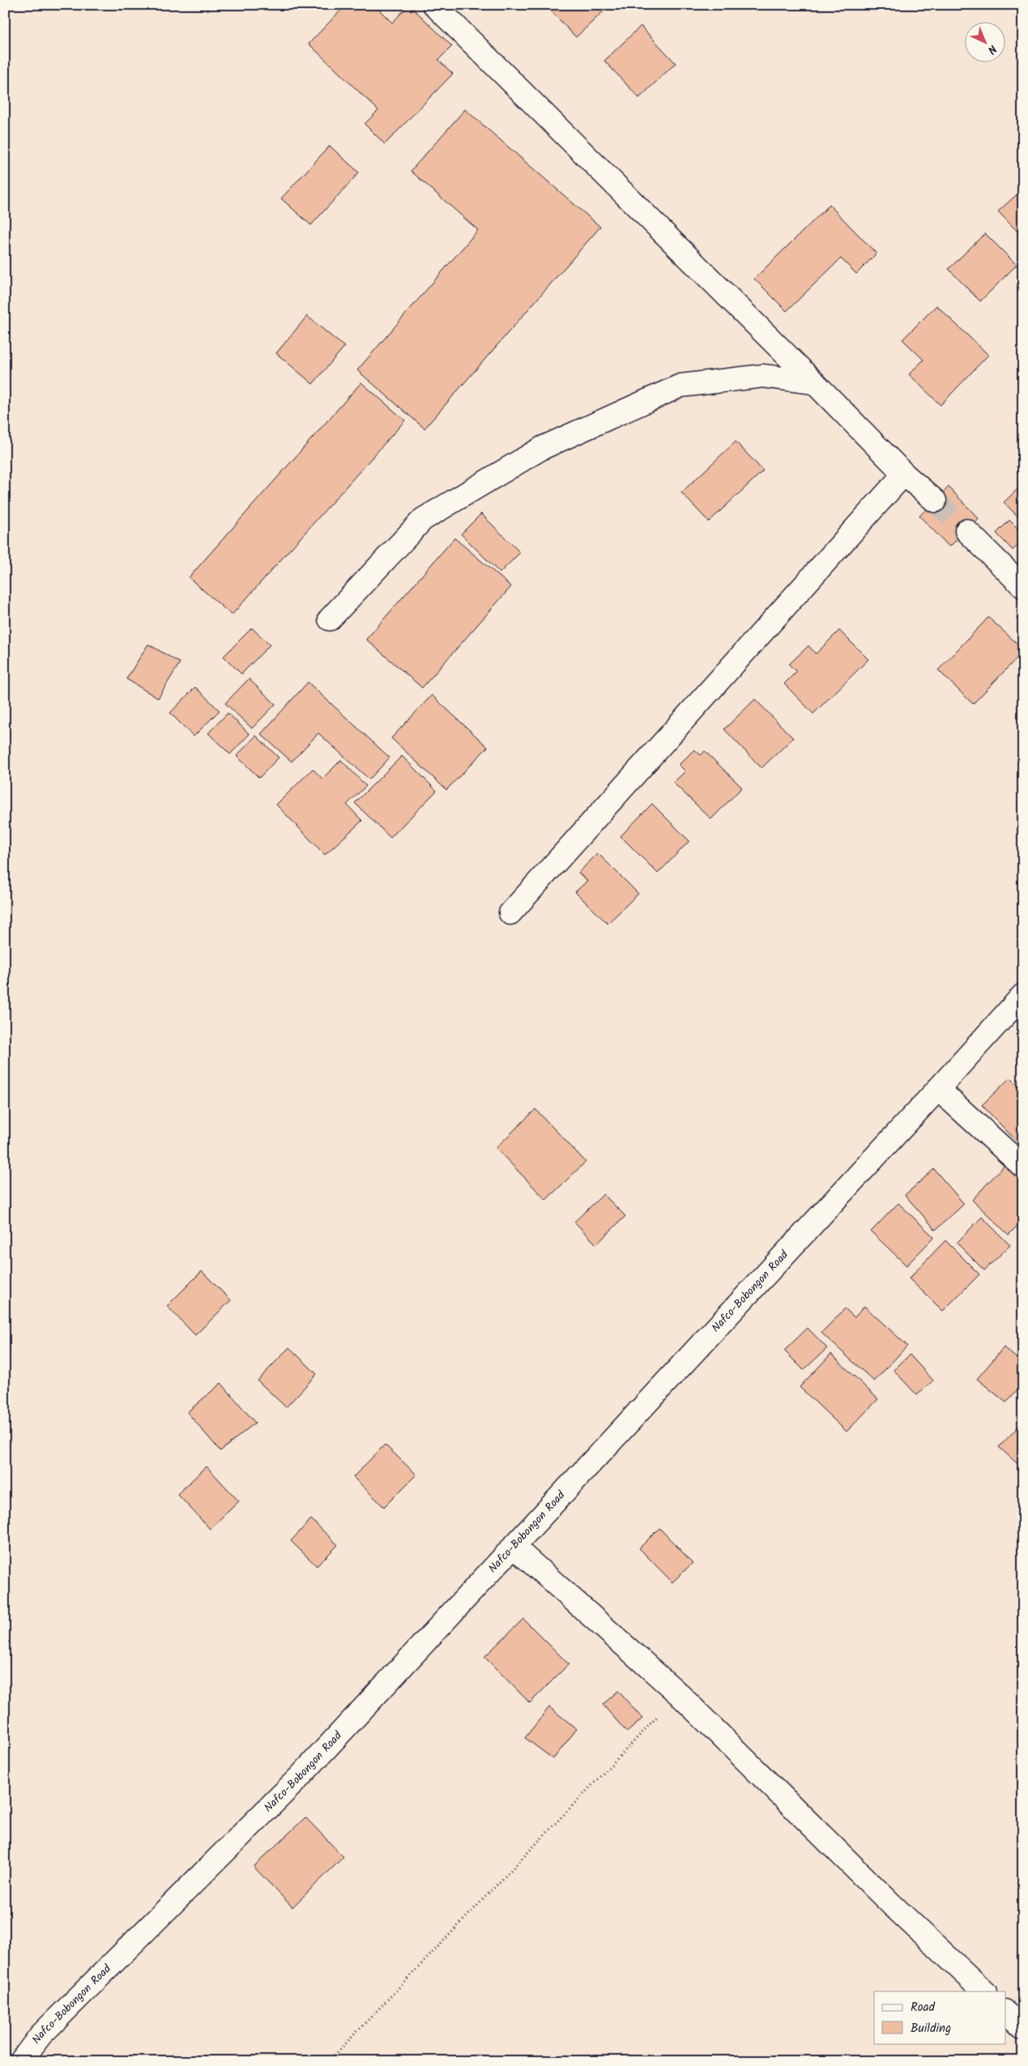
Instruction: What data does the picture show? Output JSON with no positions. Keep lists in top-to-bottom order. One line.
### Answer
{"streets":{"street":["Nafco-Bobongon Road"]},"legend":["Road","Building"],"north":"bottom right"}
